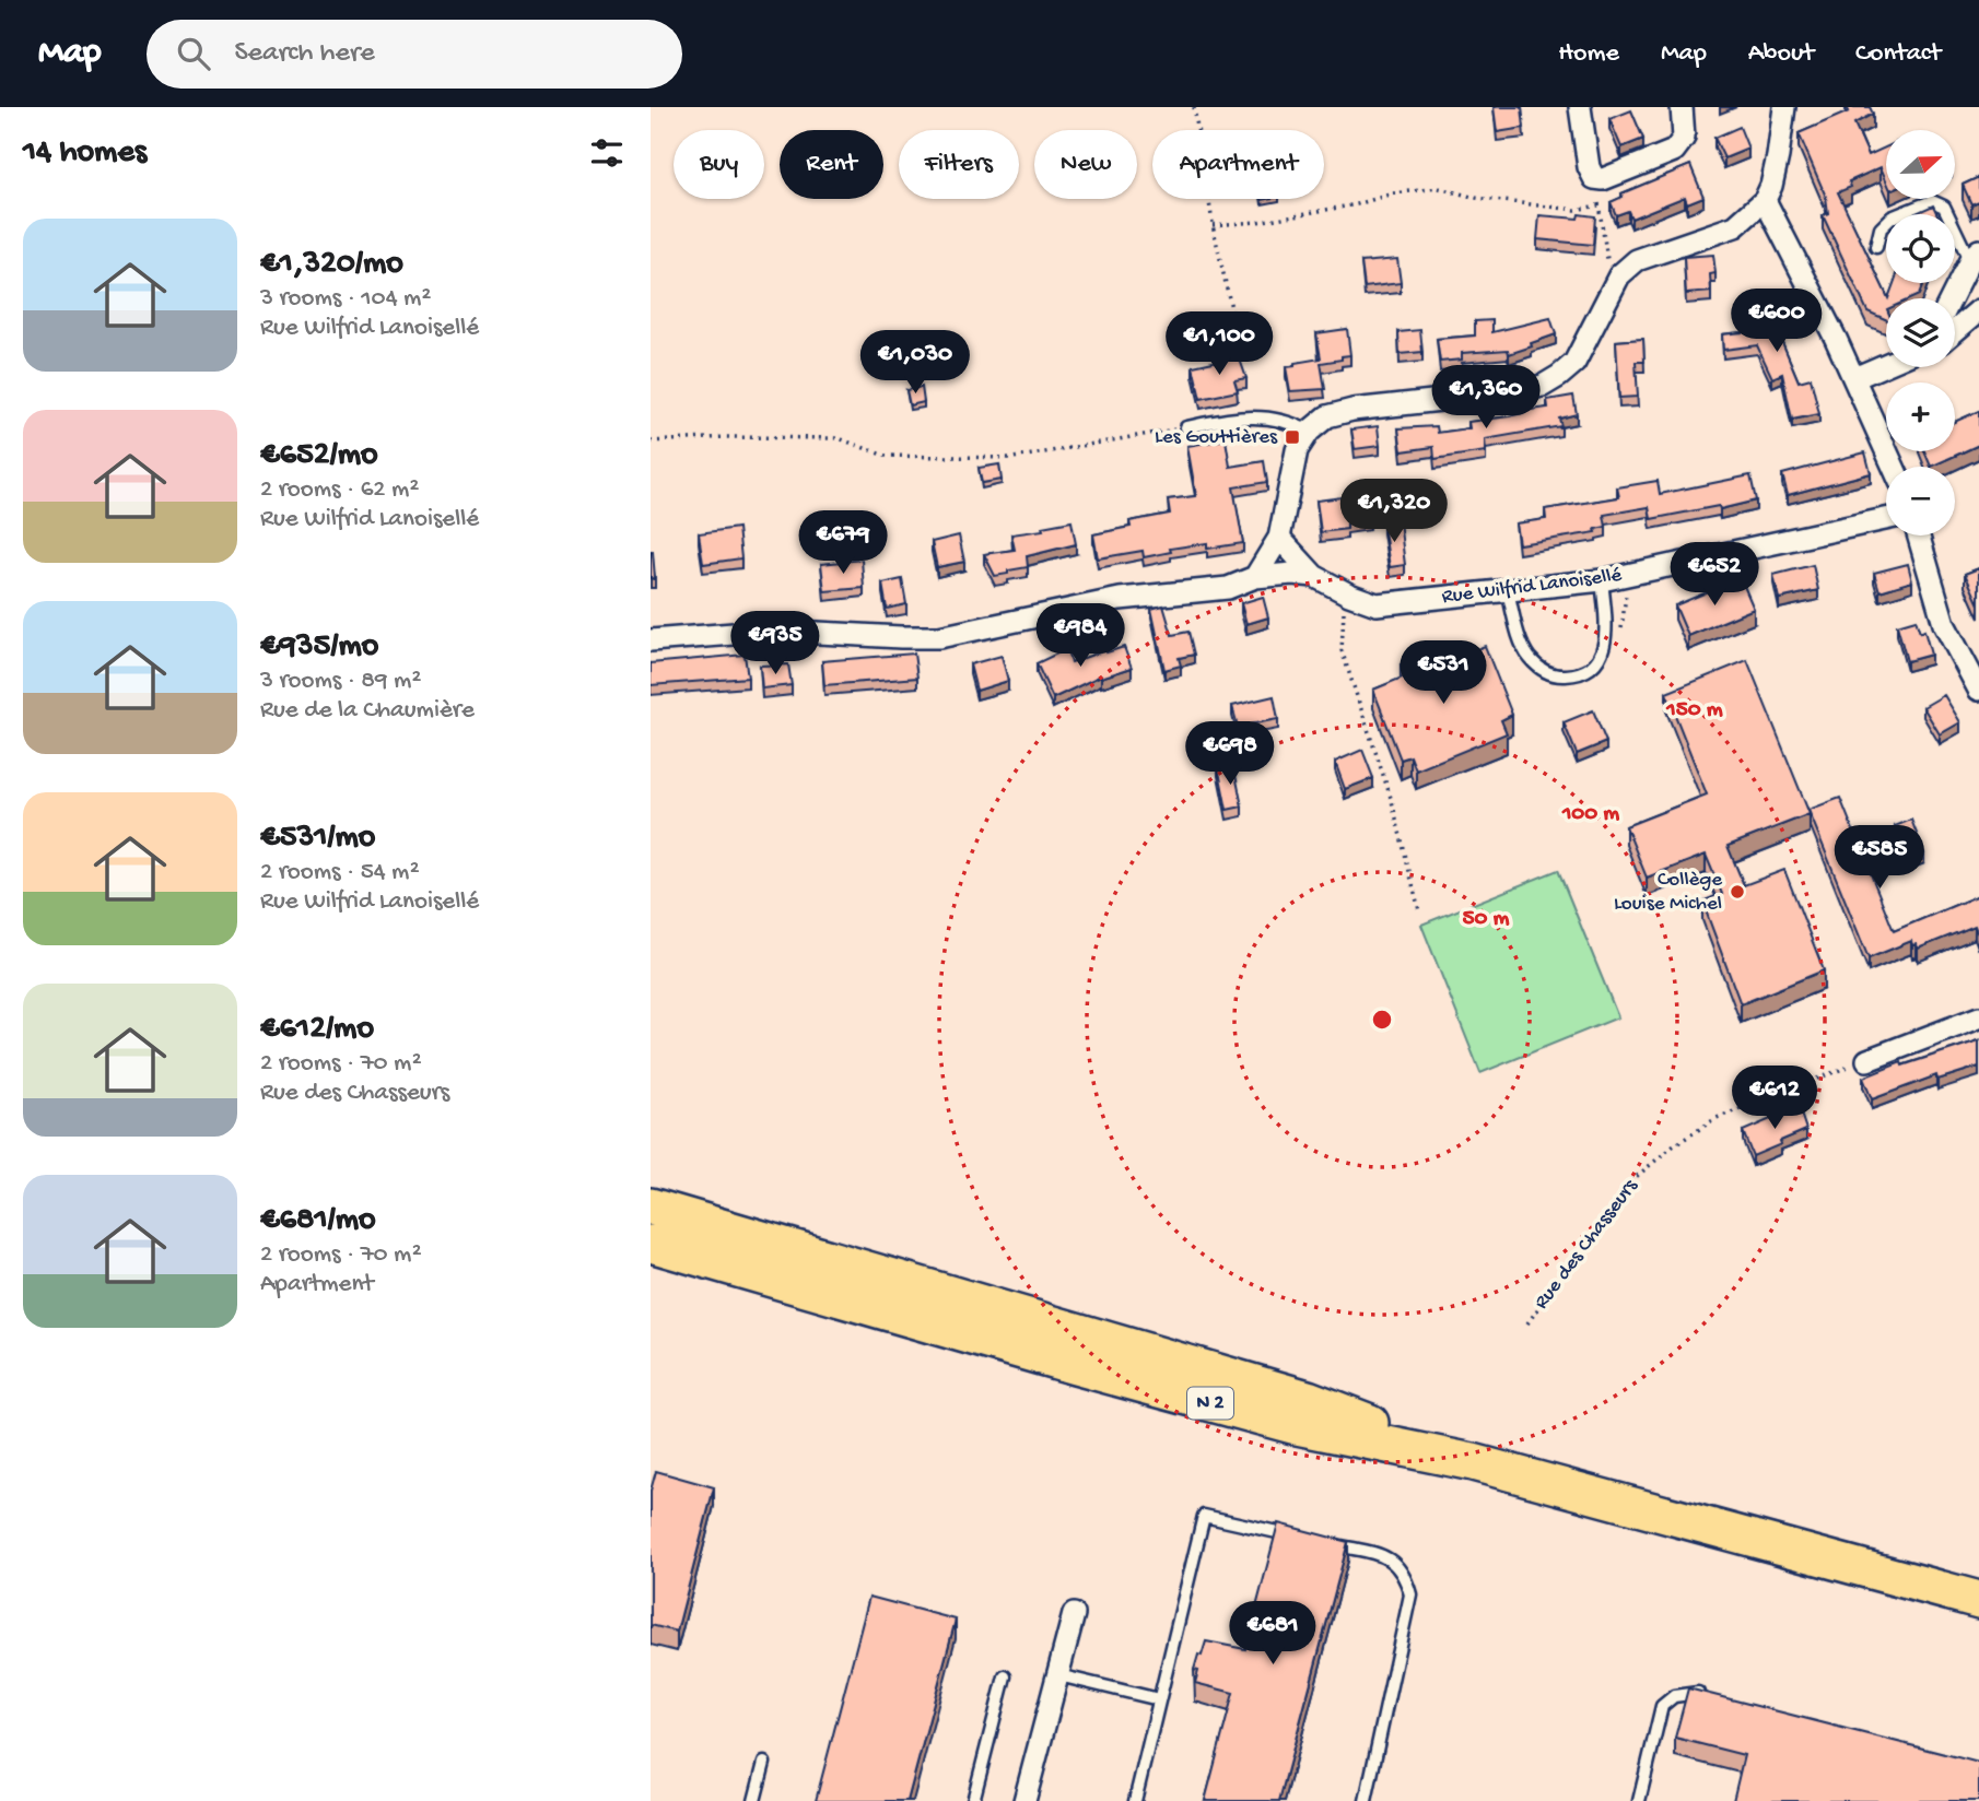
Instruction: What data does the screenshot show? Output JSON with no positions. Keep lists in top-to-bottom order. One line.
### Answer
{"streets":{"highway":["N 2"],"street":["Rue Wilfrid Lanoisellé"],"path":["Rue des Chasseurs"]},"places":{"transit":["Les Gouttières"],"other":["Collège Louise Michel"]},"north":"right","page":{"header":"Map","search":"Search here","nav":["Home","Map","About","Contact"],"heading":"14 homes","map_buttons":["+","−"],"chip":["Buy","Rent","Filters","New","Apartment"],"list":[{"name":"€1,320/mo","note":"3 rooms · 104 m² · Rue Wilfrid Lanoisellé"},{"name":"€652/mo","note":"2 rooms · 62 m² · Rue Wilfrid Lanoisellé"},{"name":"€935/mo","note":"3 rooms · 89 m² · Rue de la Chaumière"},{"name":"€531/mo","note":"2 rooms · 54 m² · Rue Wilfrid Lanoisellé"},{"name":"€612/mo","note":"2 rooms · 70 m² · Rue des Chasseurs"},{"name":"€681/mo","note":"2 rooms · 70 m² · Apartment"}],"price":["€600","€1,100","€1,030","€1,360","€1,320","€679","€652","€984","€935","€531","€698","€585","€612","€681"]},"rings":["150 m","100 m","50 m"]}
